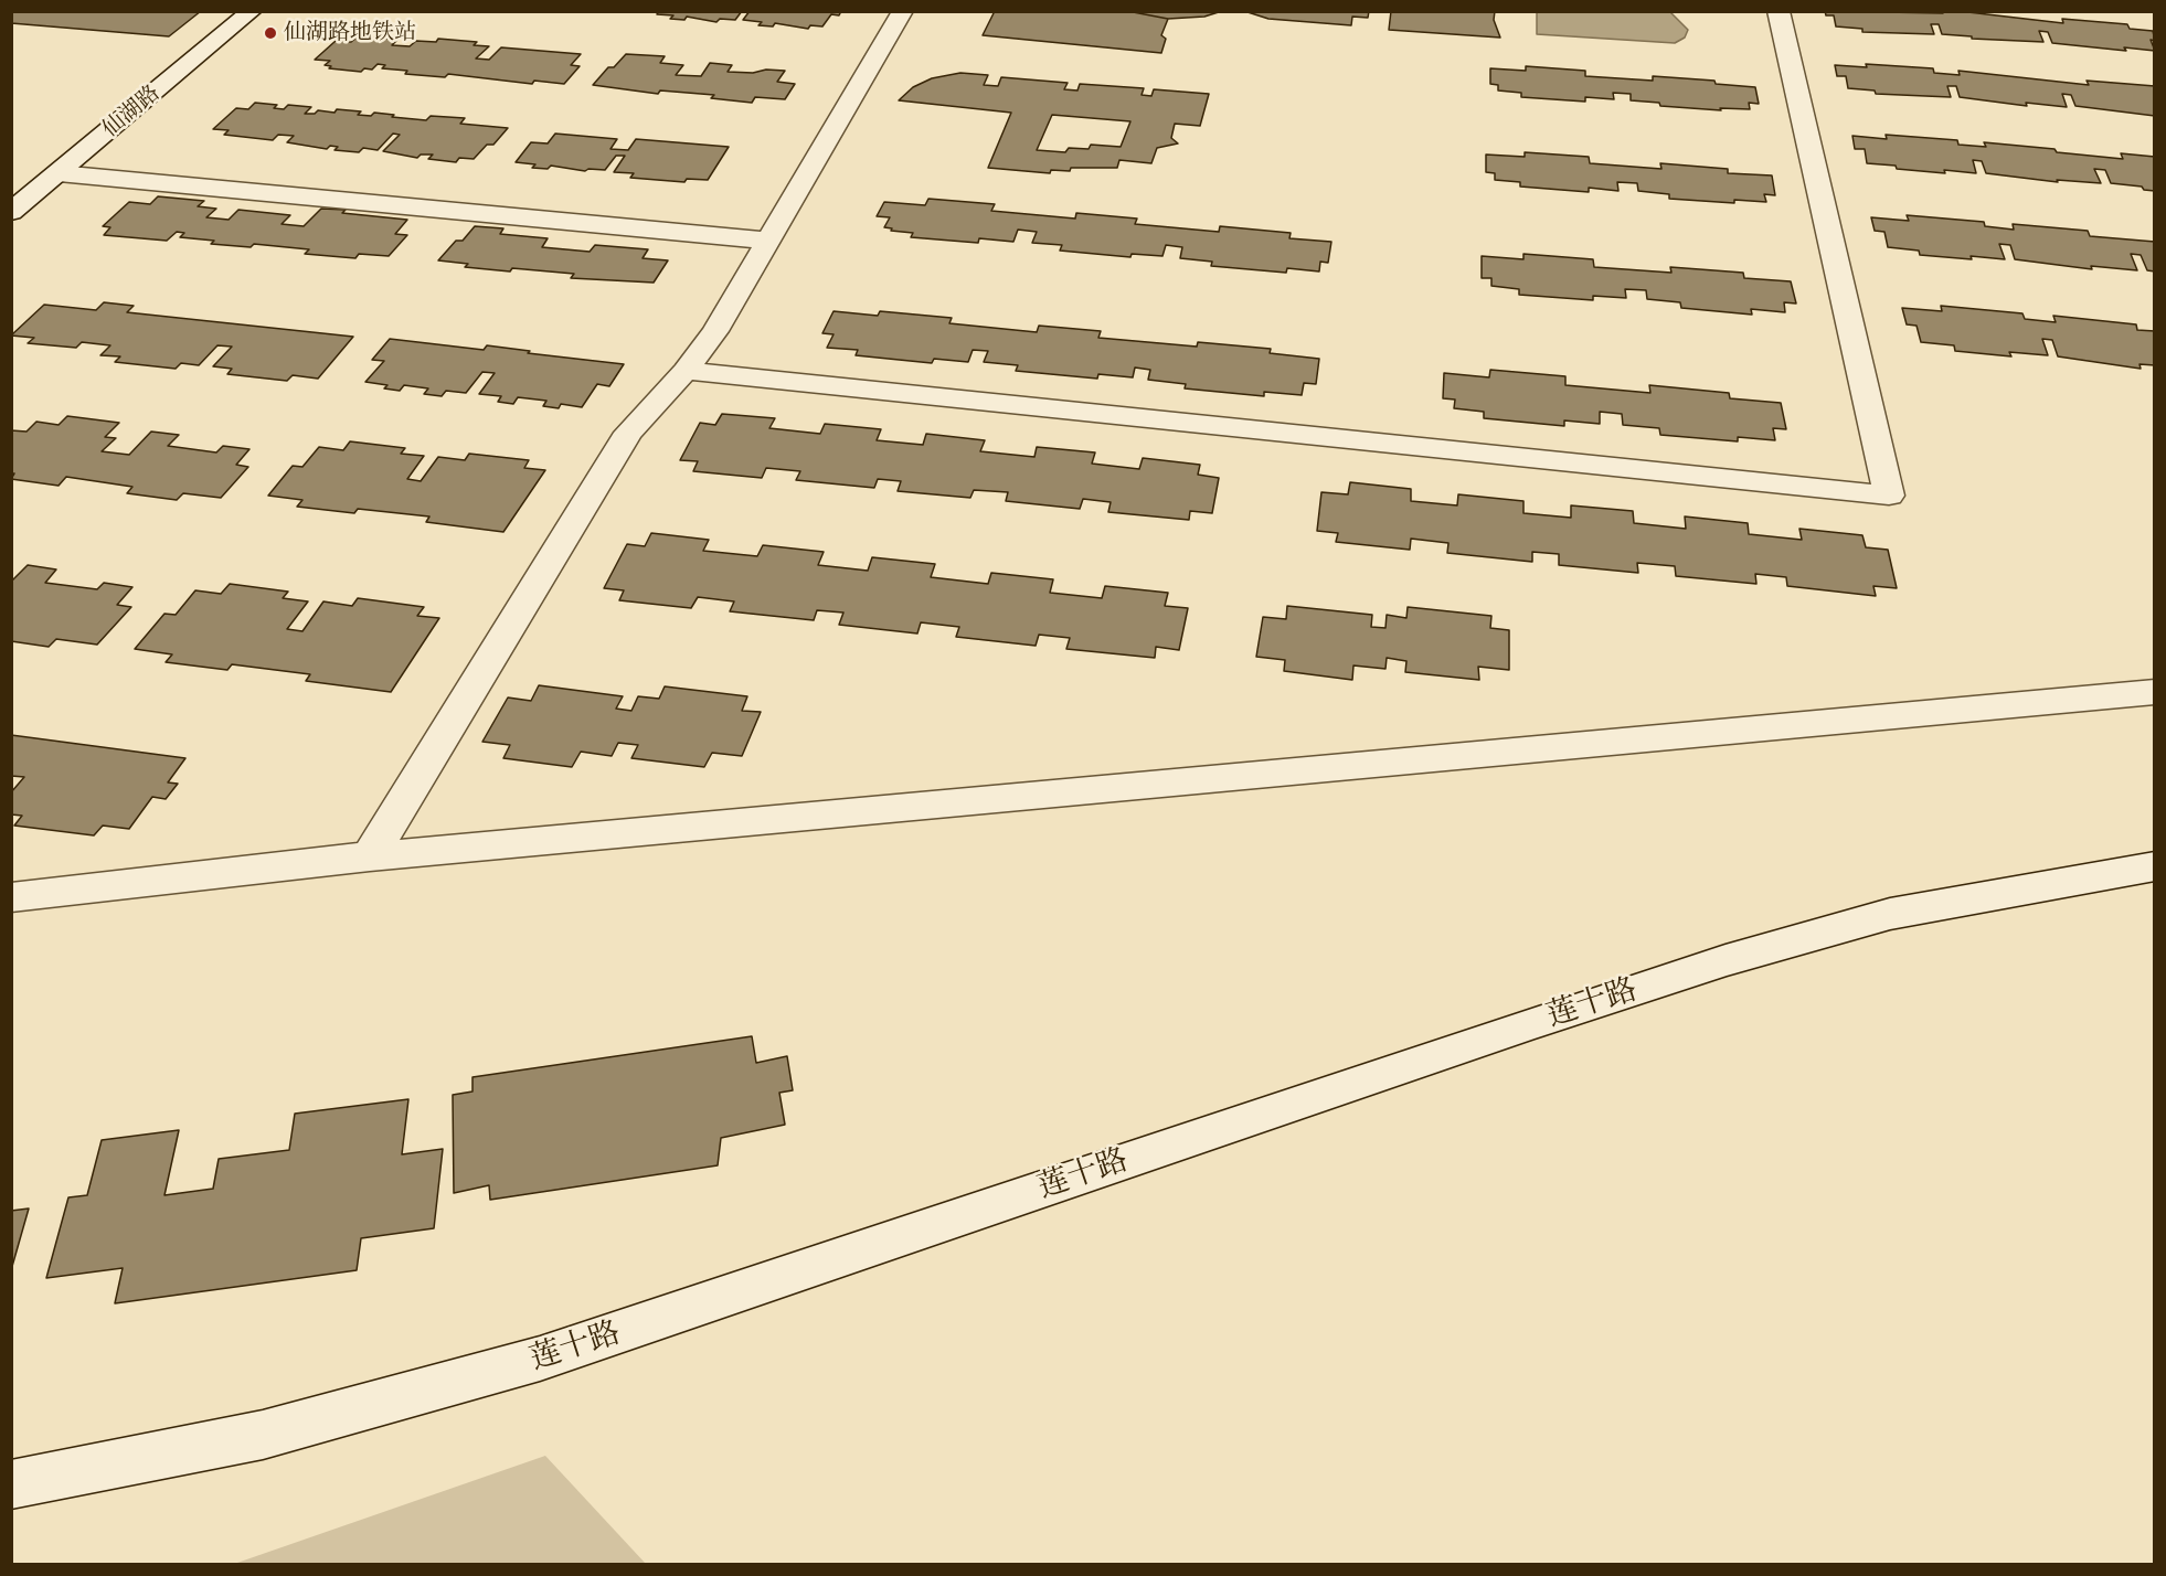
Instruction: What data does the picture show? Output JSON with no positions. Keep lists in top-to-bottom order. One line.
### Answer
{"streets":{"street":["仙湖路","莲十路"]},"places":["仙湖路地铁站"]}
